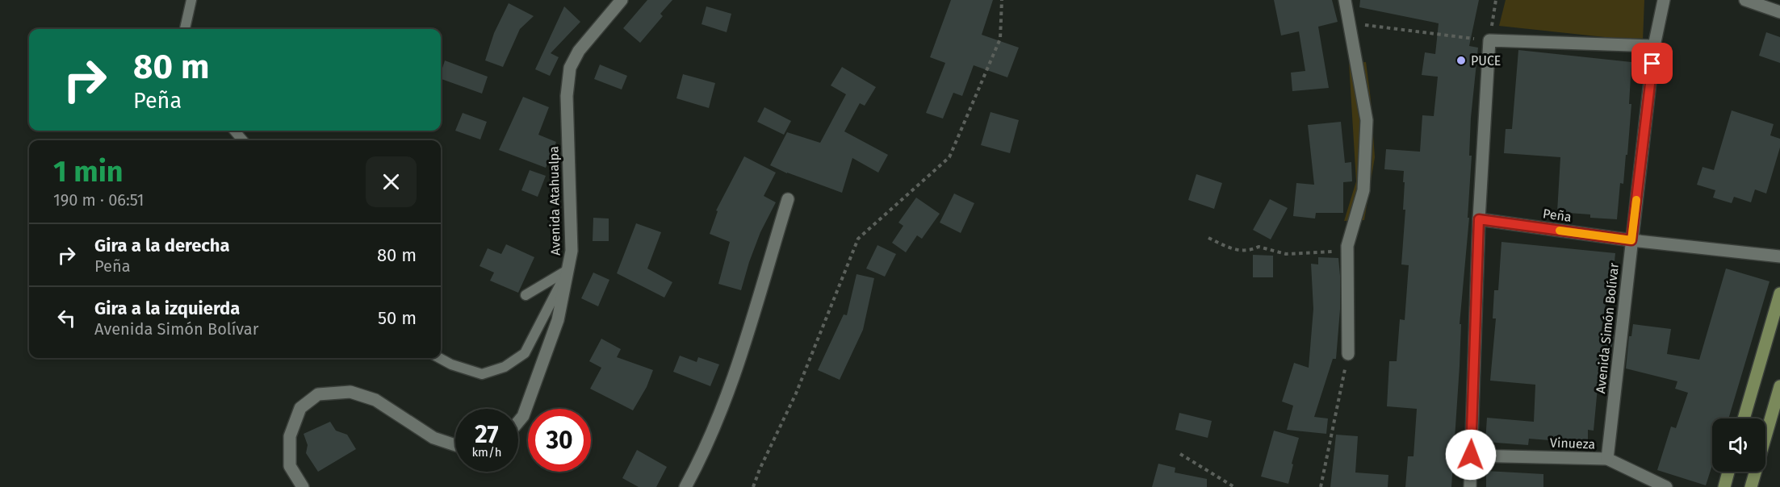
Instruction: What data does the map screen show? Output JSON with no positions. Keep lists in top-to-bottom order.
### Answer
{
  "streets": {
    "street": [
      "Avenida Atahualpa",
      "Peña",
      "Avenida Simón Bolívar",
      "Vinueza"
    ]
  },
  "crossings": [
    ["Peña", "Avenida Simón Bolívar"],
    ["Avenida Simón Bolívar", "Vinueza"]
  ],
  "places": ["PUCE"],
  "page": {
    "turn": ["80 m", "Peña"],
    "heading": ["1 min", "190 m · 06:51"],
    "list": [
      {
        "name": "Gira a la derecha",
        "note": "Peña",
        "value": "80 m"
      },
      {
        "name": "Gira a la izquierda",
        "note": "Avenida Simón Bolívar",
        "value": "50 m"
      }
    ],
    "speed": "27 km/h",
    "limit": "30"
  }
}
